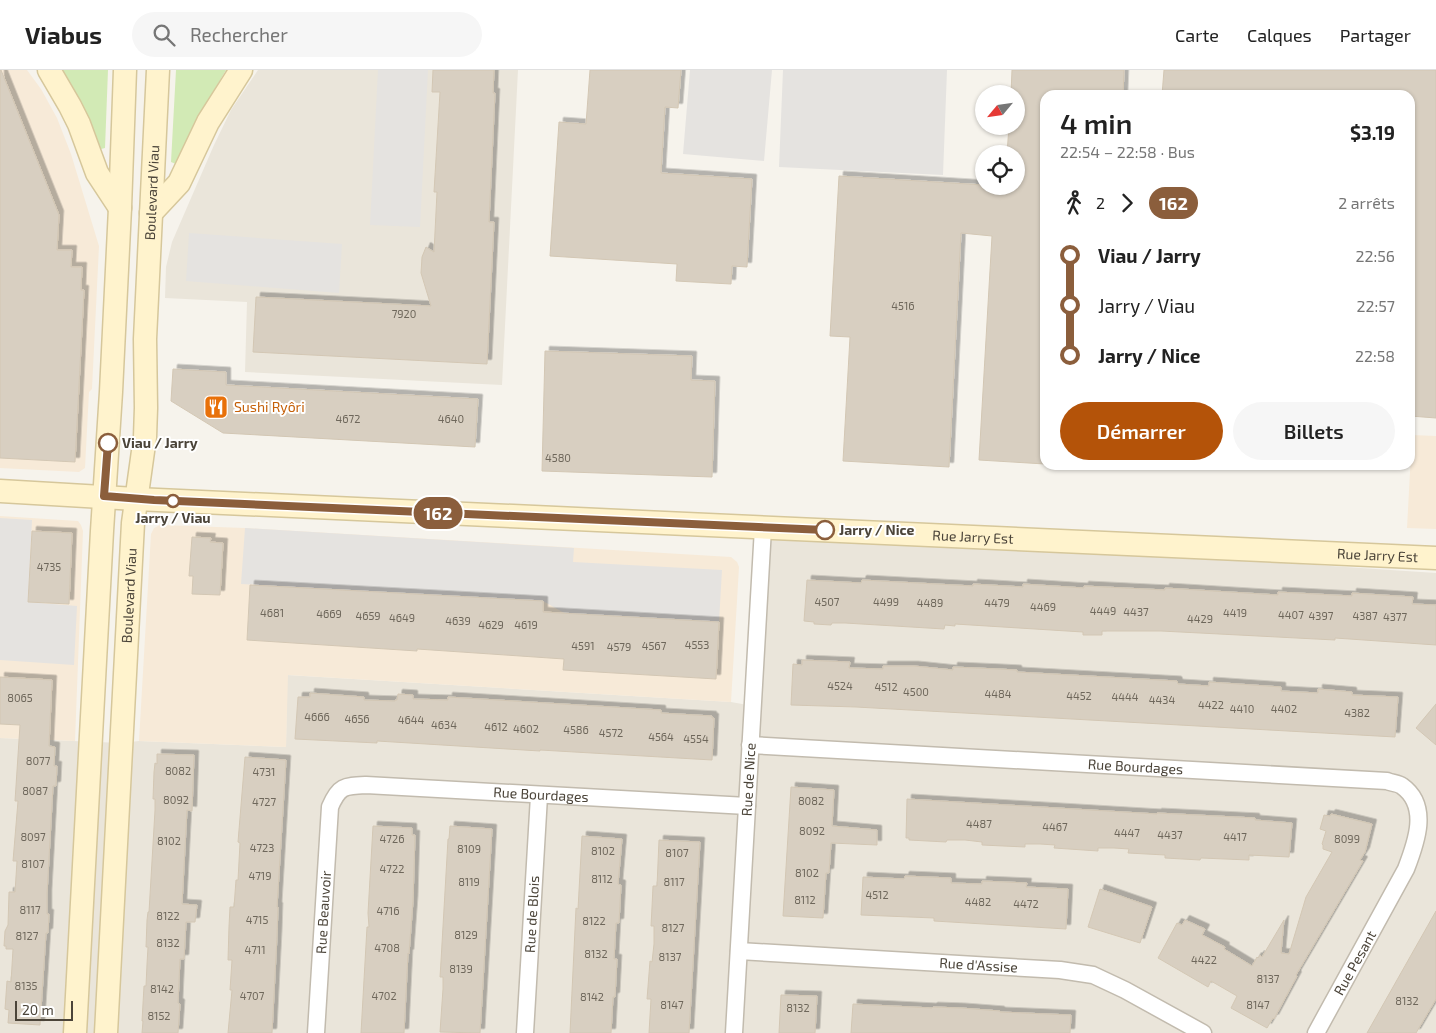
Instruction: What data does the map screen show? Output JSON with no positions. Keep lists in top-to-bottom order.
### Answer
{
  "streets": {
    "main road": ["Boulevard Viau", "Rue Jarry Est"],
    "street": [
      "Rue Bourdages",
      "Rue de Nice",
      "Rue Beauvoir",
      "Rue de Blois",
      "Rue Pesant",
      "Rue d'Assise"
    ]
  },
  "crossings": [
    ["Boulevard Viau", "Rue Jarry Est"],
    ["Rue Jarry Est", "Rue de Nice"],
    ["Rue Bourdages", "Rue de Nice"],
    ["Rue Bourdages", "Rue Beauvoir"],
    ["Rue Bourdages", "Rue de Blois"],
    ["Rue Bourdages", "Rue Pesant"],
    ["Rue de Nice", "Rue d'Assise"]
  ],
  "places": {
    "restaurant": ["Sushi Ryôri"],
    "other": ["Viau / Jarry", "Jarry / Viau", "Jarry / Nice"]
  },
  "lines": ["bus line 162"],
  "house_numbers": [
    "4516",
    "7920",
    "4672",
    "4640",
    "4580",
    "4735",
    "4507",
    "4499",
    "4489",
    "4479",
    "4469",
    "4449",
    "4437",
    "4681",
    "4419",
    "4669",
    "4407",
    "4659",
    "4397",
    "4387",
    "4377",
    "4649",
    "4429",
    "4639",
    "4629",
    "4619",
    "4553",
    "4591",
    "4567",
    "4579",
    "4524",
    "4512",
    "4500",
    "4484",
    "4452",
    "4444",
    "8065",
    "4434",
    "4422",
    "4410",
    "4402",
    "4382",
    "4666",
    "4656",
    "4644",
    "4634",
    "4612",
    "4602",
    "4586",
    "4572",
    "4564",
    "4554",
    "8077",
    "8082",
    "4731",
    "8087",
    "8092",
    "8082",
    "4727",
    "4487",
    "4467",
    "8092",
    "4447",
    "4437",
    "8097",
    "4417",
    "4726",
    "8099",
    "8102",
    "4723",
    "8109",
    "8102",
    "8107",
    "8107",
    "4722",
    "8102",
    "4719",
    "8112",
    "8119",
    "8117",
    "4512",
    "8112",
    "4482",
    "4472",
    "8117",
    "4716",
    "8122",
    "4715",
    "8122",
    "8127",
    "8129",
    "8127",
    "8132",
    "4708",
    "4711",
    "8132",
    "8137",
    "4422",
    "8139",
    "8137",
    "8135",
    "8142",
    "4707",
    "4702",
    "8142",
    "8132",
    "8147",
    "8147",
    "8132",
    "8152"
  ],
  "scale_bar": "20 m",
  "north": "bottom left",
  "page": {
    "header": "Viabus",
    "search": "Rechercher",
    "nav": ["Carte", "Calques", "Partager"],
    "on_map": "162",
    "heading": ["4 min", "22:54 – 22:58 · Bus", "$3.19"],
    "legs": ["2", "162", "2 arrêts"],
    "list": [
      {
        "name": "Viau / Jarry",
        "value": "22:56"
      },
      {
        "name": "Jarry / Viau",
        "value": "22:57"
      },
      {
        "name": "Jarry / Nice",
        "value": "22:58"
      }
    ],
    "buttons": ["Démarrer", "Billets"],
    "scale": "20 m"
  }
}
